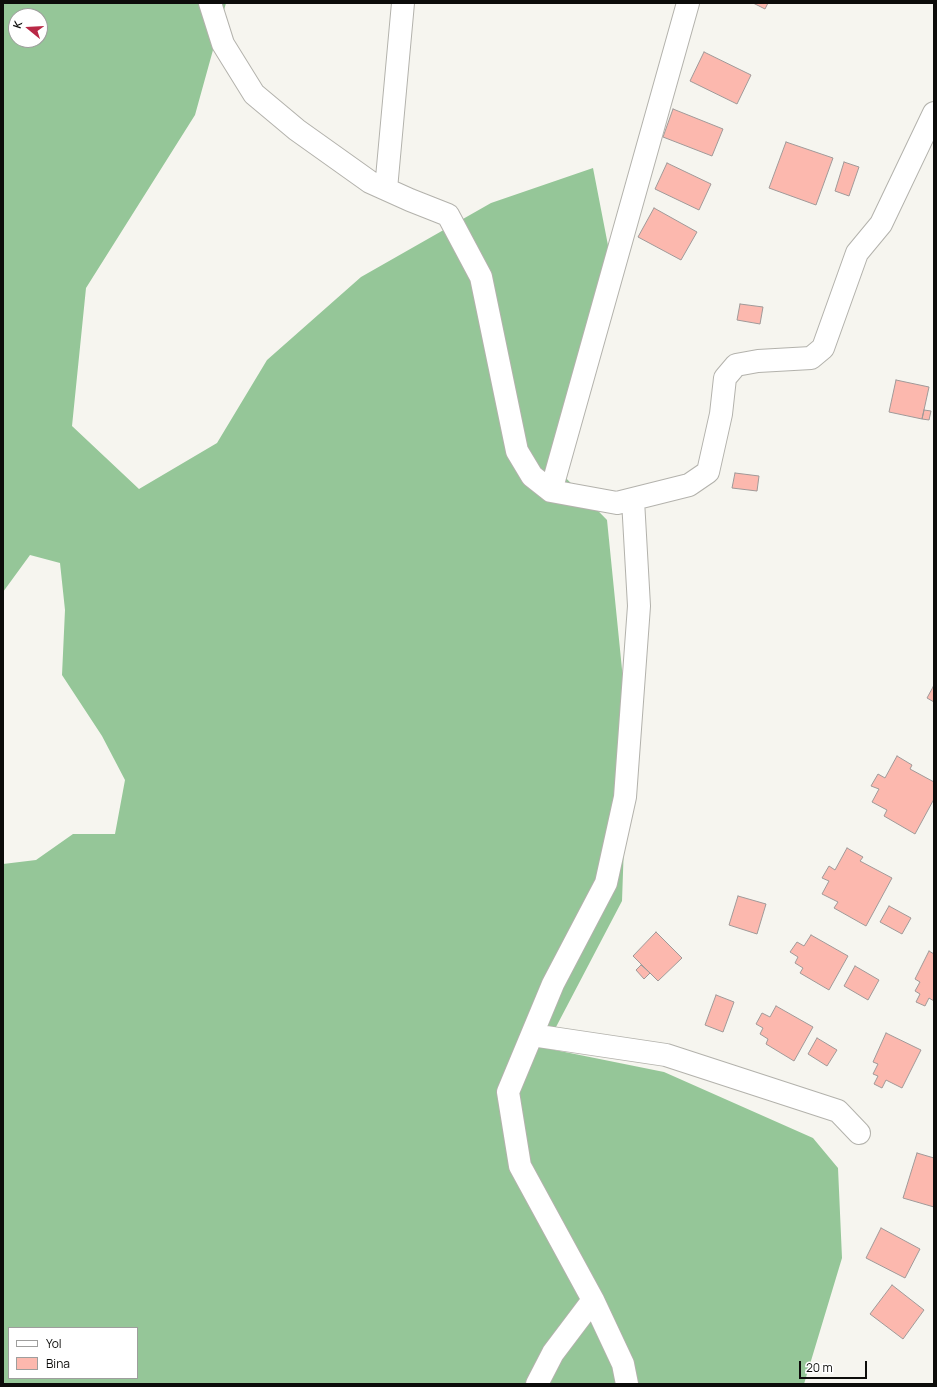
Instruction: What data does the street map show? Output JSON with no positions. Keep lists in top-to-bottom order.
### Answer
{
  "legend": ["Yol", "Bina"],
  "scale_bar": "20 m",
  "north": "left"
}
